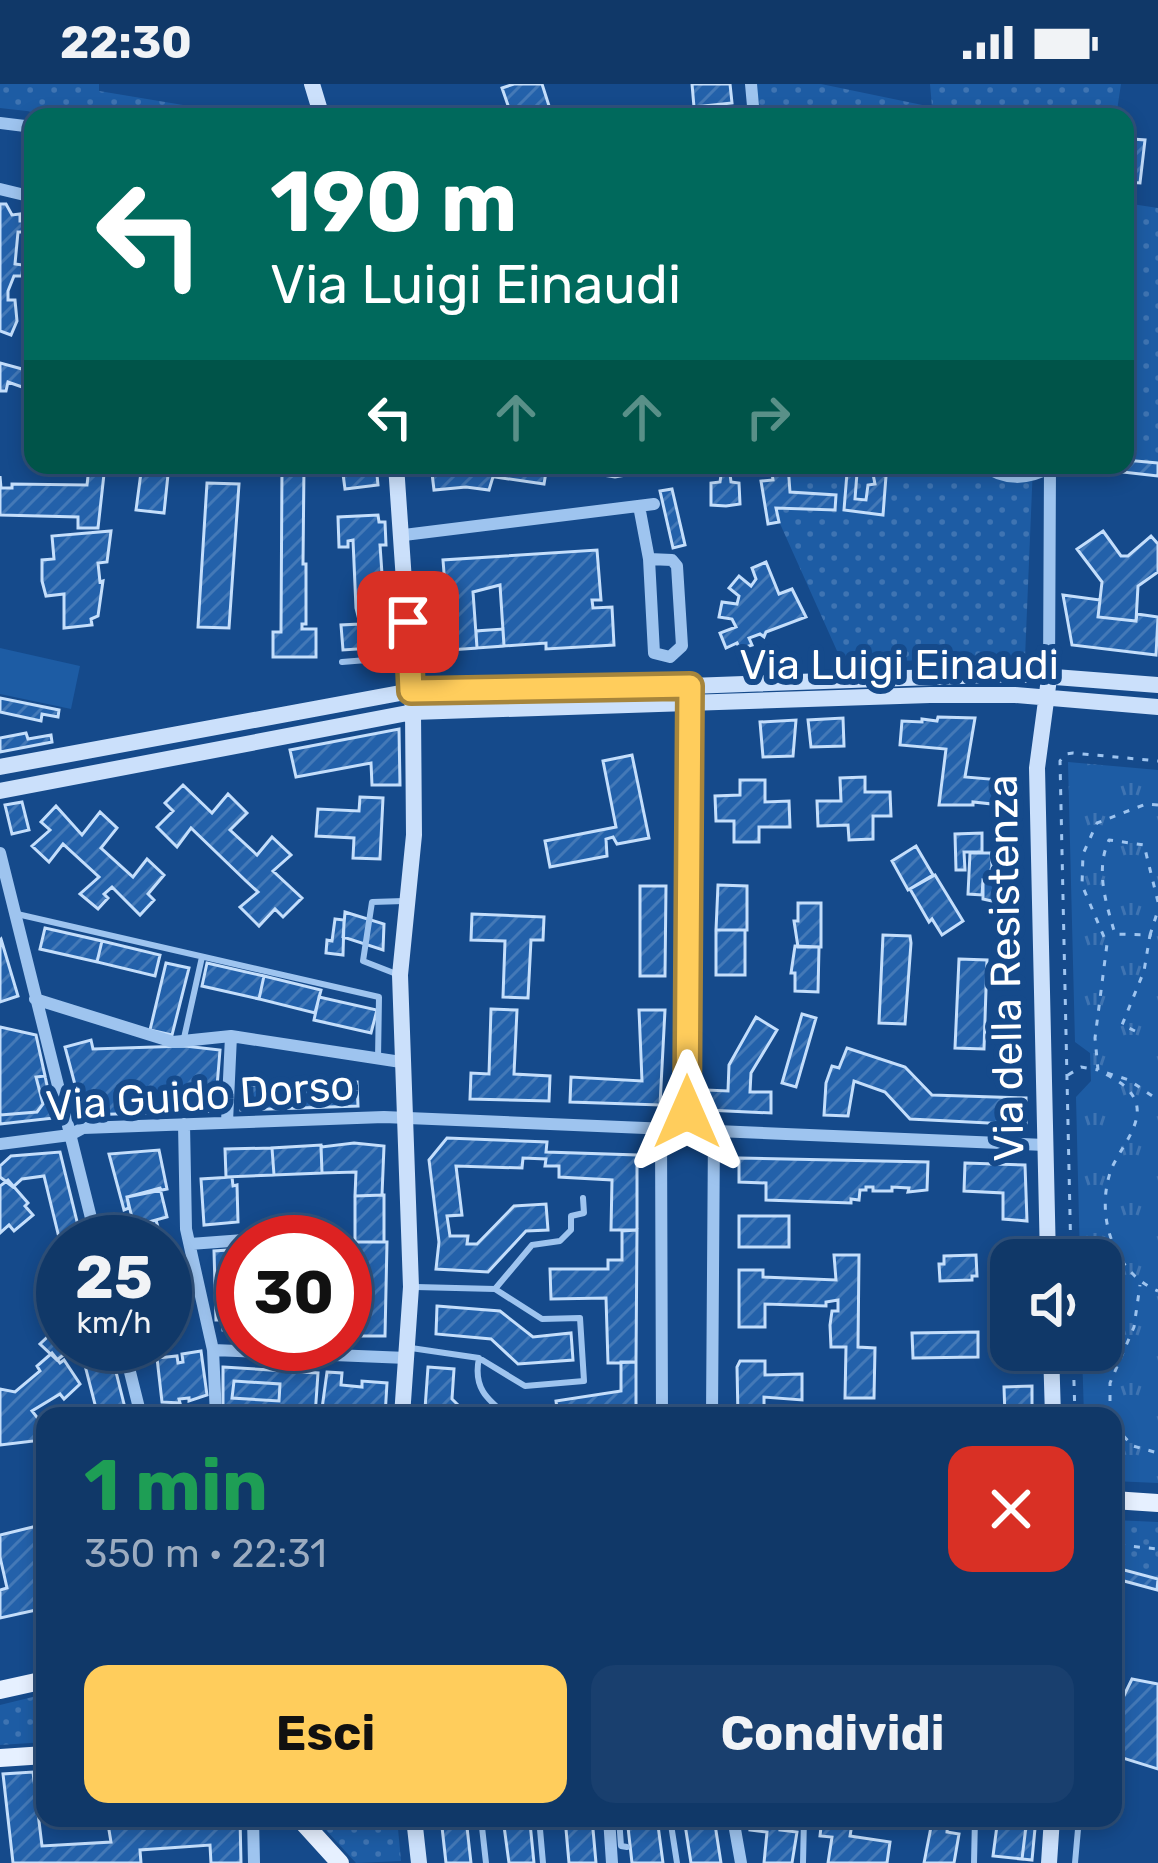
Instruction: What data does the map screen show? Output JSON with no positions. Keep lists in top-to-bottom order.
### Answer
{
  "streets": {
    "main road": ["Via Luigi Einaudi", "Via della Resistenza"],
    "street": ["Via Guido Dorso"]
  },
  "crossings": [
    ["Via Luigi Einaudi", "Via della Resistenza"],
    ["Via della Resistenza", "Via Guido Dorso"]
  ],
  "page": {
    "status": "22:30",
    "turn": ["190 m", "Via Luigi Einaudi"],
    "speed": "25 km/h",
    "limit": "30",
    "heading": ["1 min", "350 m · 22:31"],
    "buttons": ["Esci", "Condividi"]
  }
}
